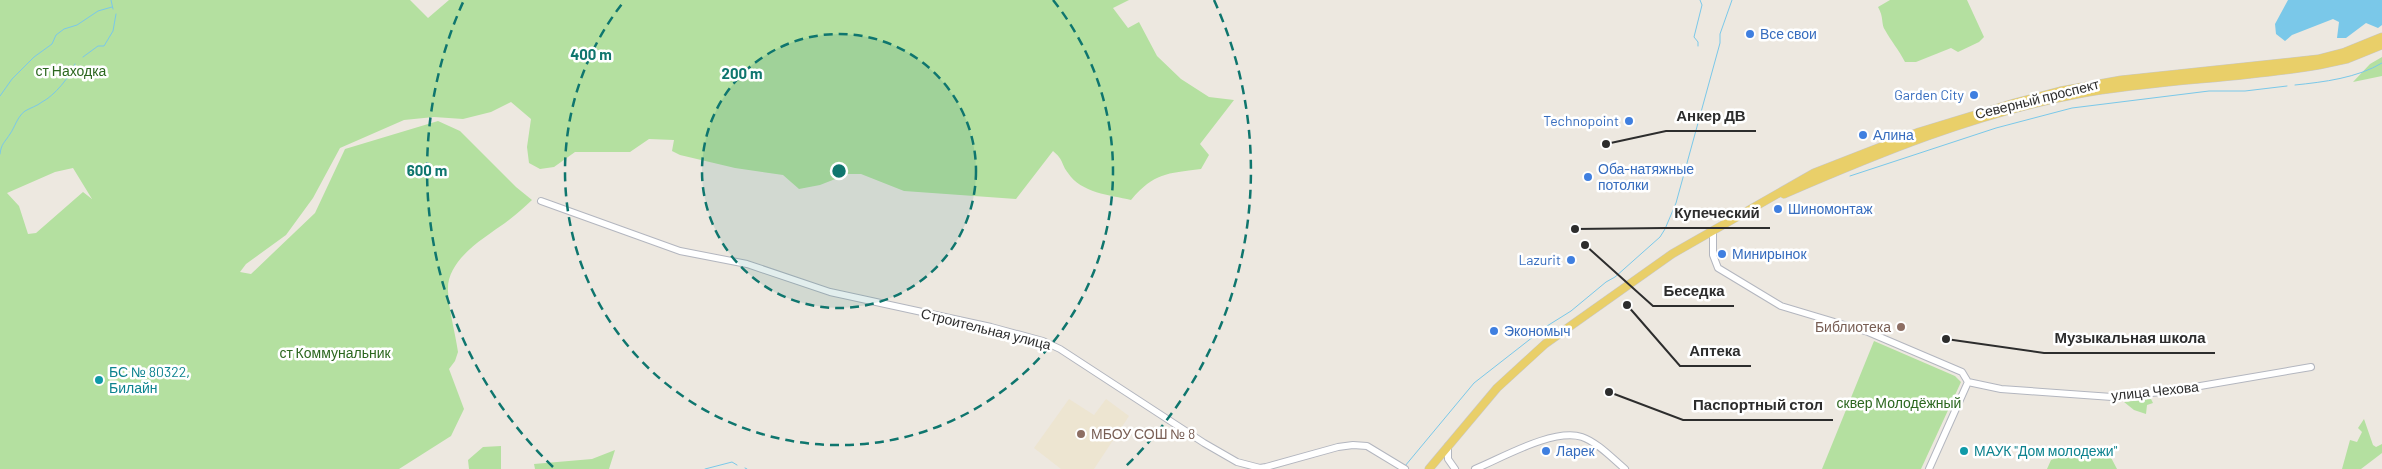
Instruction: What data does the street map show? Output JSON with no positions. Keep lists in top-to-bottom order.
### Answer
{
  "streets": {
    "main road": ["Северный проспект"],
    "street": ["Строительная улица", "улица Чехова"]
  },
  "parks": ["ст Находка", "ст Коммунальник", "сквер Молодёжный"],
  "places": [
    "Все свои",
    "Garden City",
    "Technopoint",
    "Алина",
    "Анкер ДВ",
    "Оба-натяжные потолки",
    "Шиномонтаж",
    "Купеческий",
    "Беседка",
    "Минирынок",
    "Lazurit",
    "Аптека",
    "Библиотека",
    "Экономыч",
    "Музыкальная школа",
    "БС № 80322, Билайн",
    "Паспортный стол",
    "МБОУ СОШ № 8",
    "Ларек",
    "МАУК \"Дом молодежи\""
  ],
  "rings": ["400 m", "200 m", "600 m"]
}
